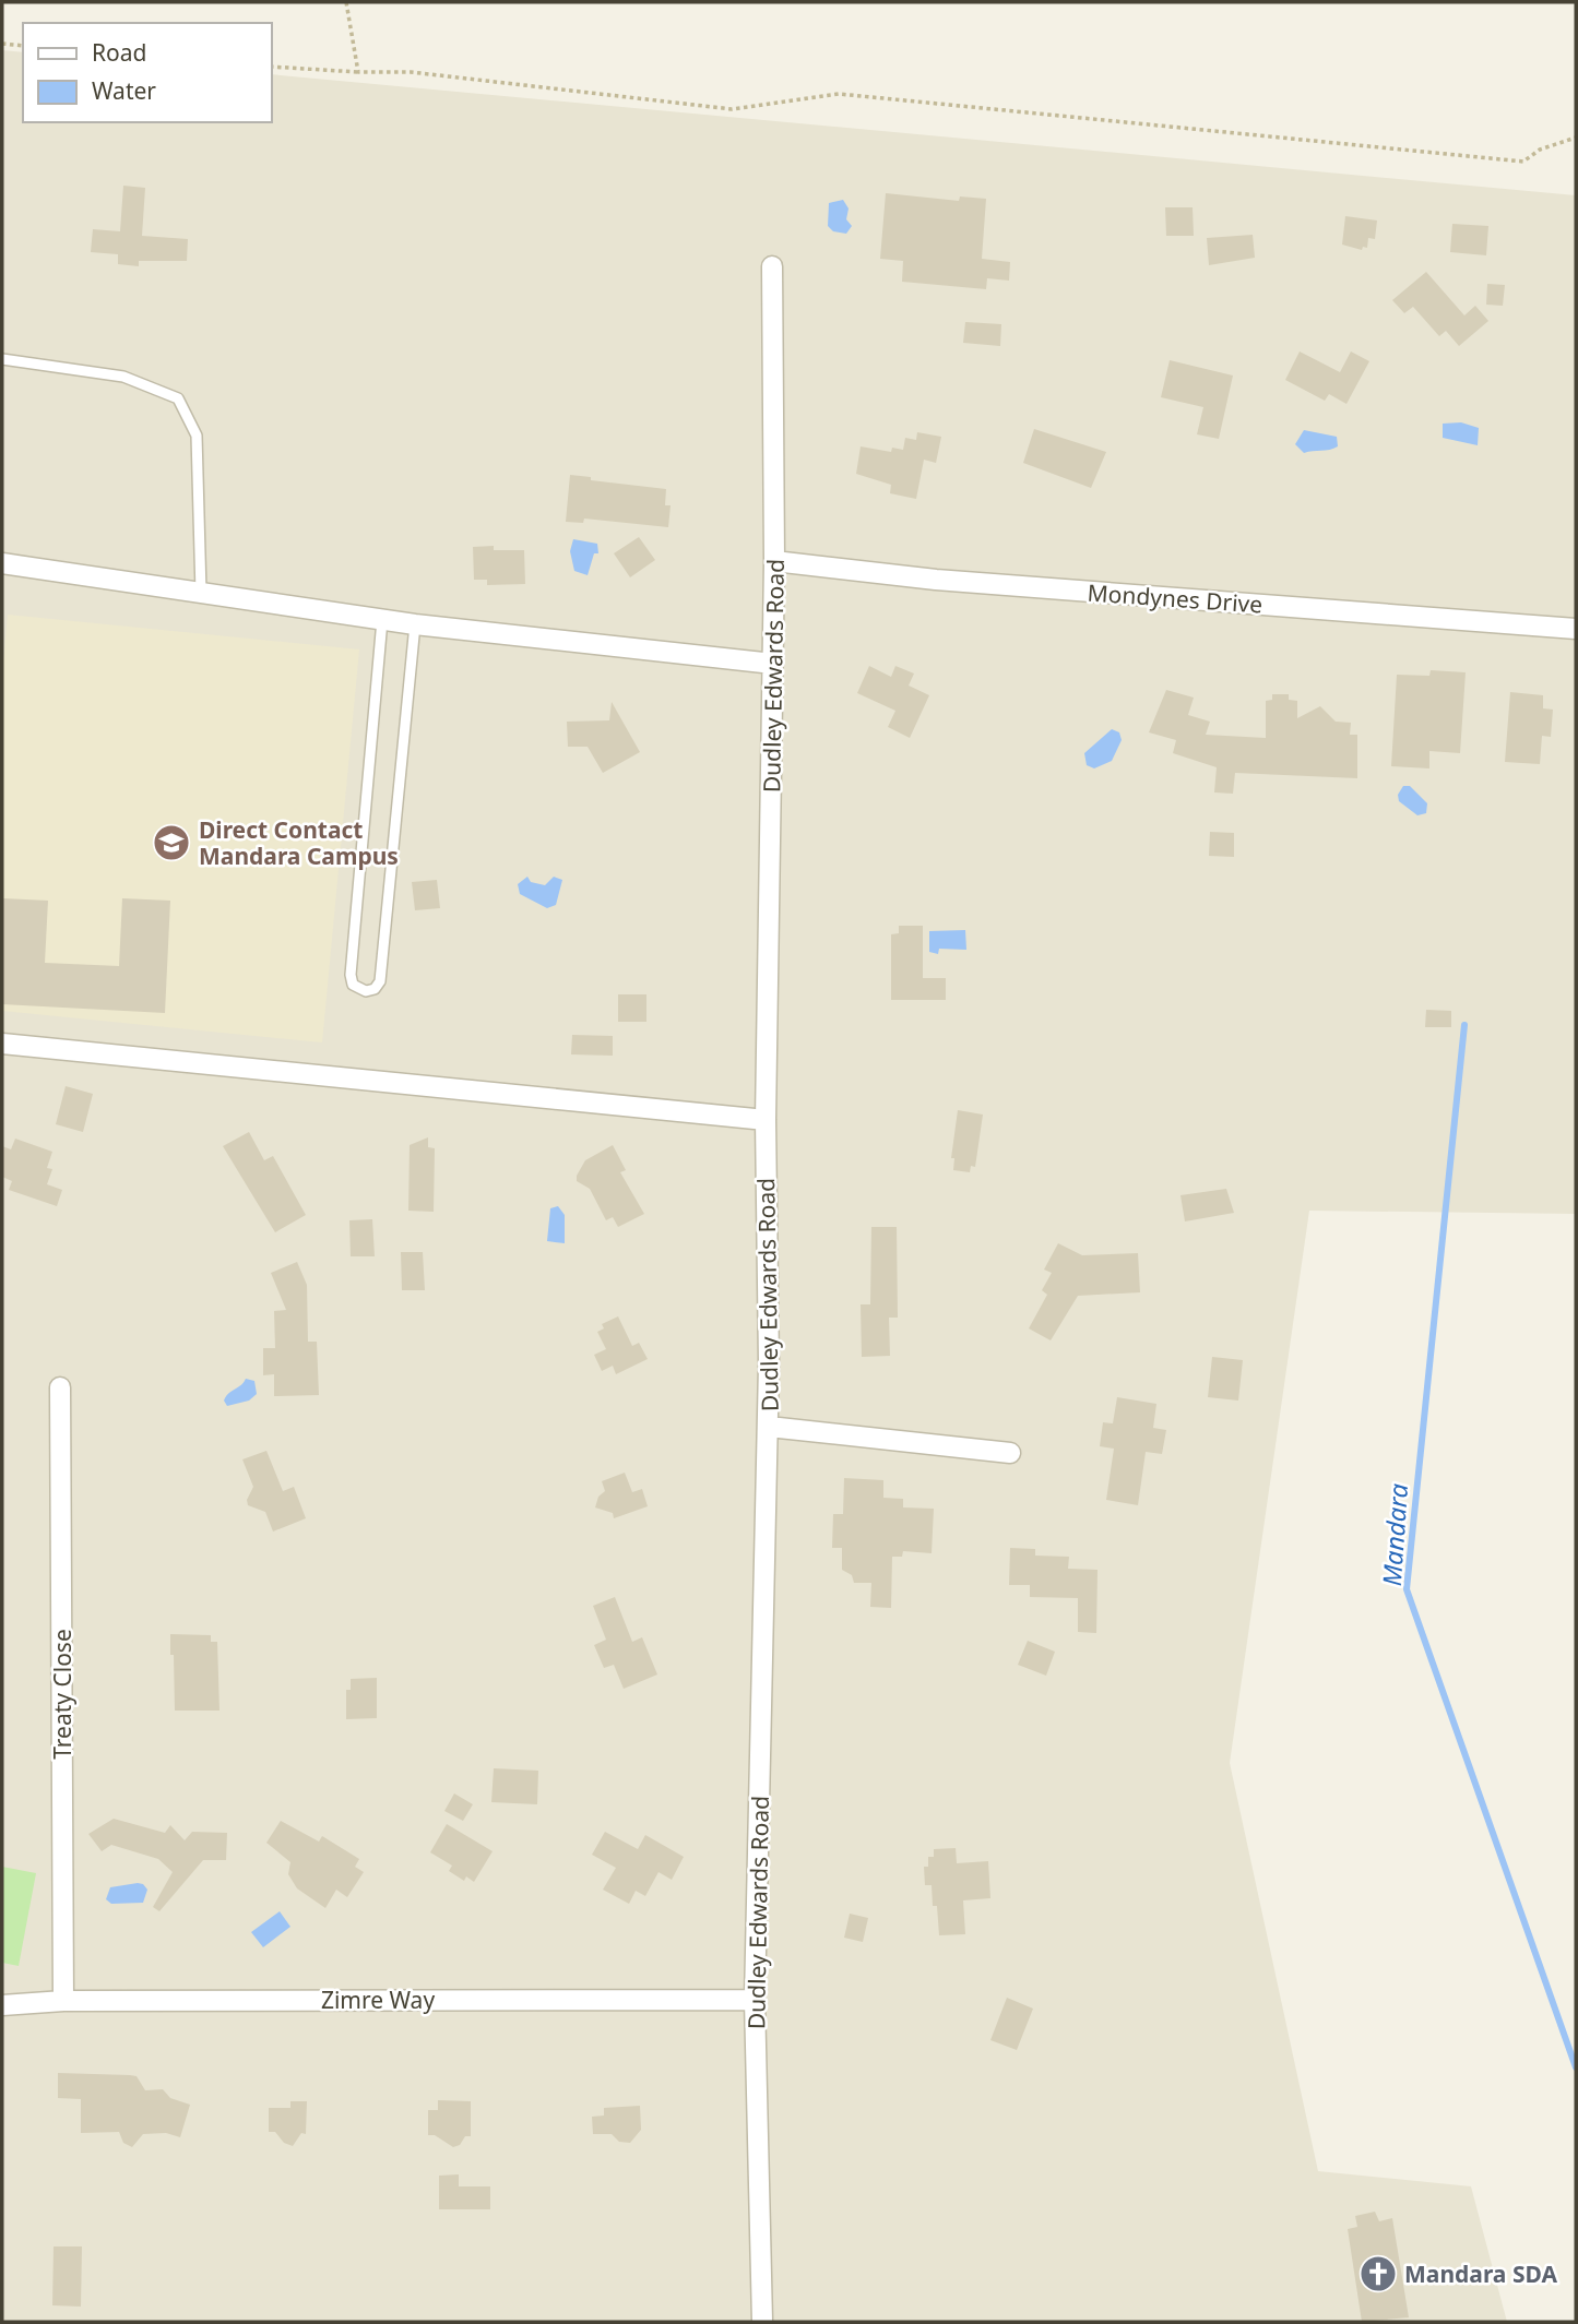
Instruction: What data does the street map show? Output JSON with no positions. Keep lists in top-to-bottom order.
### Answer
{
  "streets": {
    "street": [
      "Mondynes Drive",
      "Dudley Edwards Road",
      "Treaty Close",
      "Zimre Way"
    ]
  },
  "crossings": [
    ["Mondynes Drive", "Dudley Edwards Road"],
    ["Dudley Edwards Road", "Zimre Way"],
    ["Treaty Close", "Zimre Way"]
  ],
  "water": ["Mandara"],
  "places": {
    "school or university": ["Direct Contact Mandara Campus"],
    "church": ["Mandara SDA"]
  },
  "legend": ["Road", "Water"]
}
